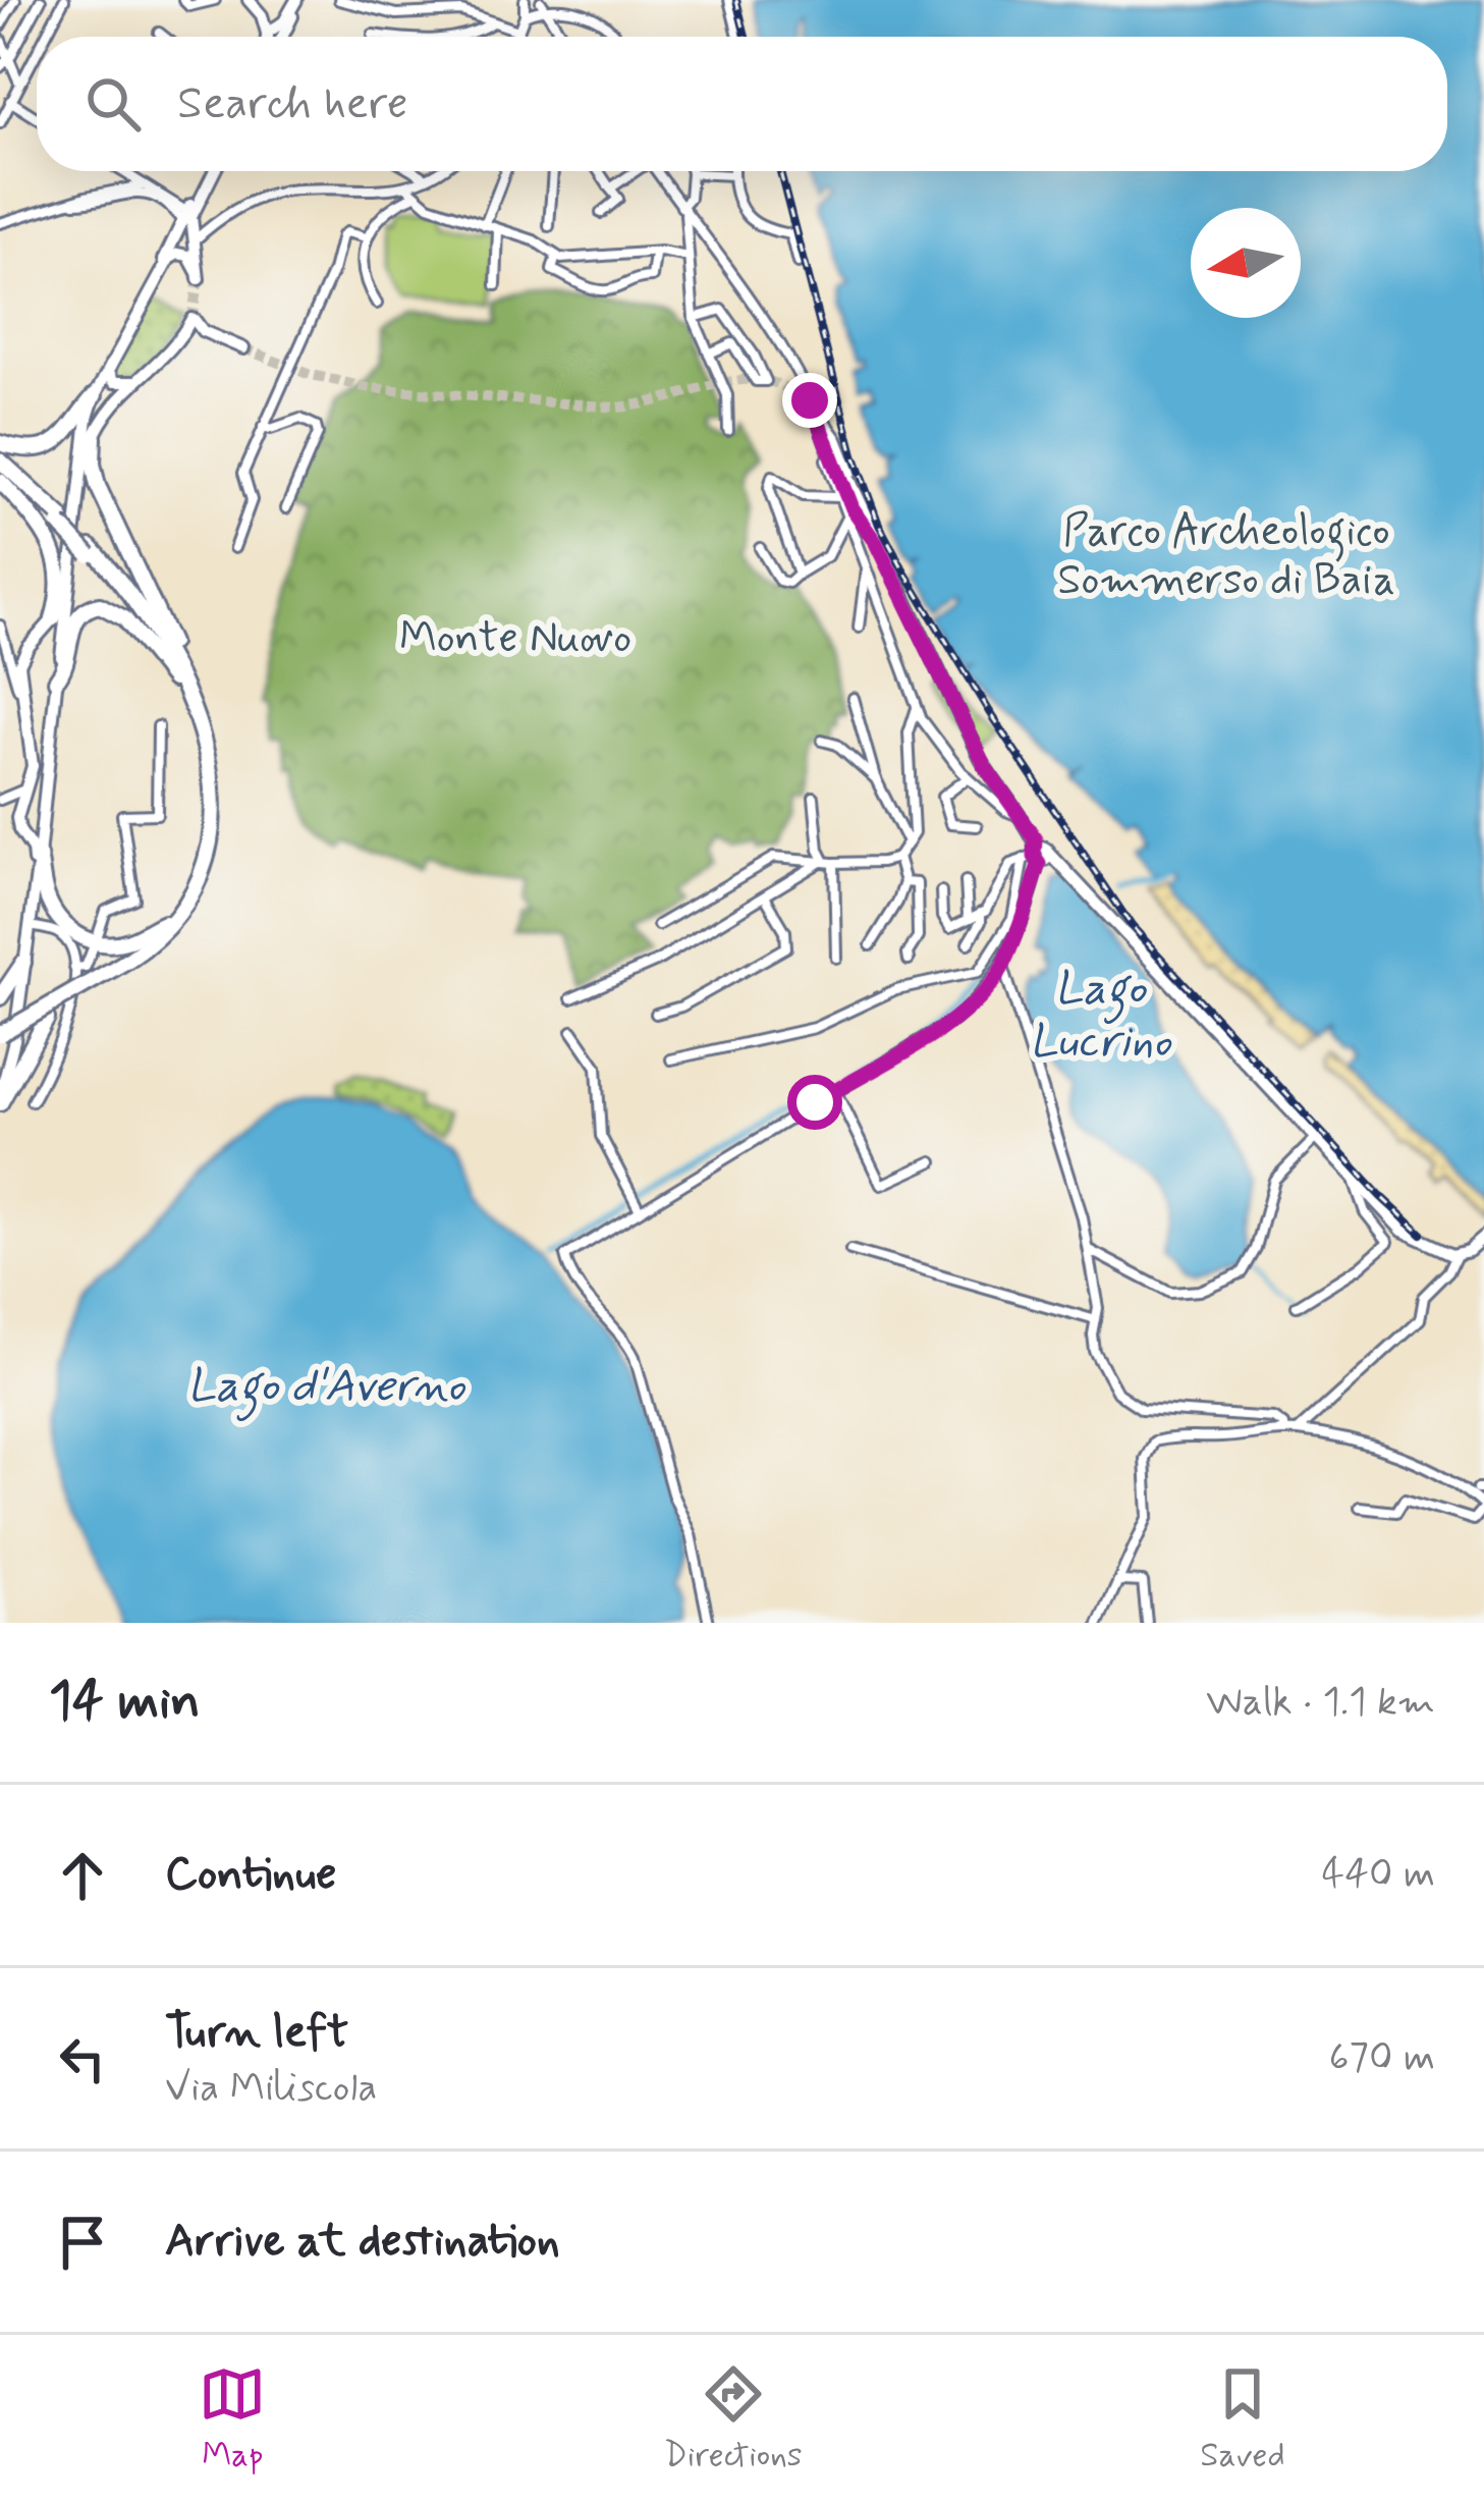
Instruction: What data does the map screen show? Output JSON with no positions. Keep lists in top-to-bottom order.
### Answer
{
  "water": ["Lago Lucrino", "Lago d'Averno"],
  "parks": ["Parco Archeologico Sommerso di Baia", "Monte Nuovo"],
  "north": "left",
  "page": {
    "search": "Search here",
    "heading": ["14 min", "Walk · 1.1 km"],
    "list": [
      ["Continue", "440 m"],
      ["Turn left", "Via Miliscola", "670 m"],
      "Arrive at destination"
    ],
    "nav": ["Map", "Directions", "Saved"]
  }
}
